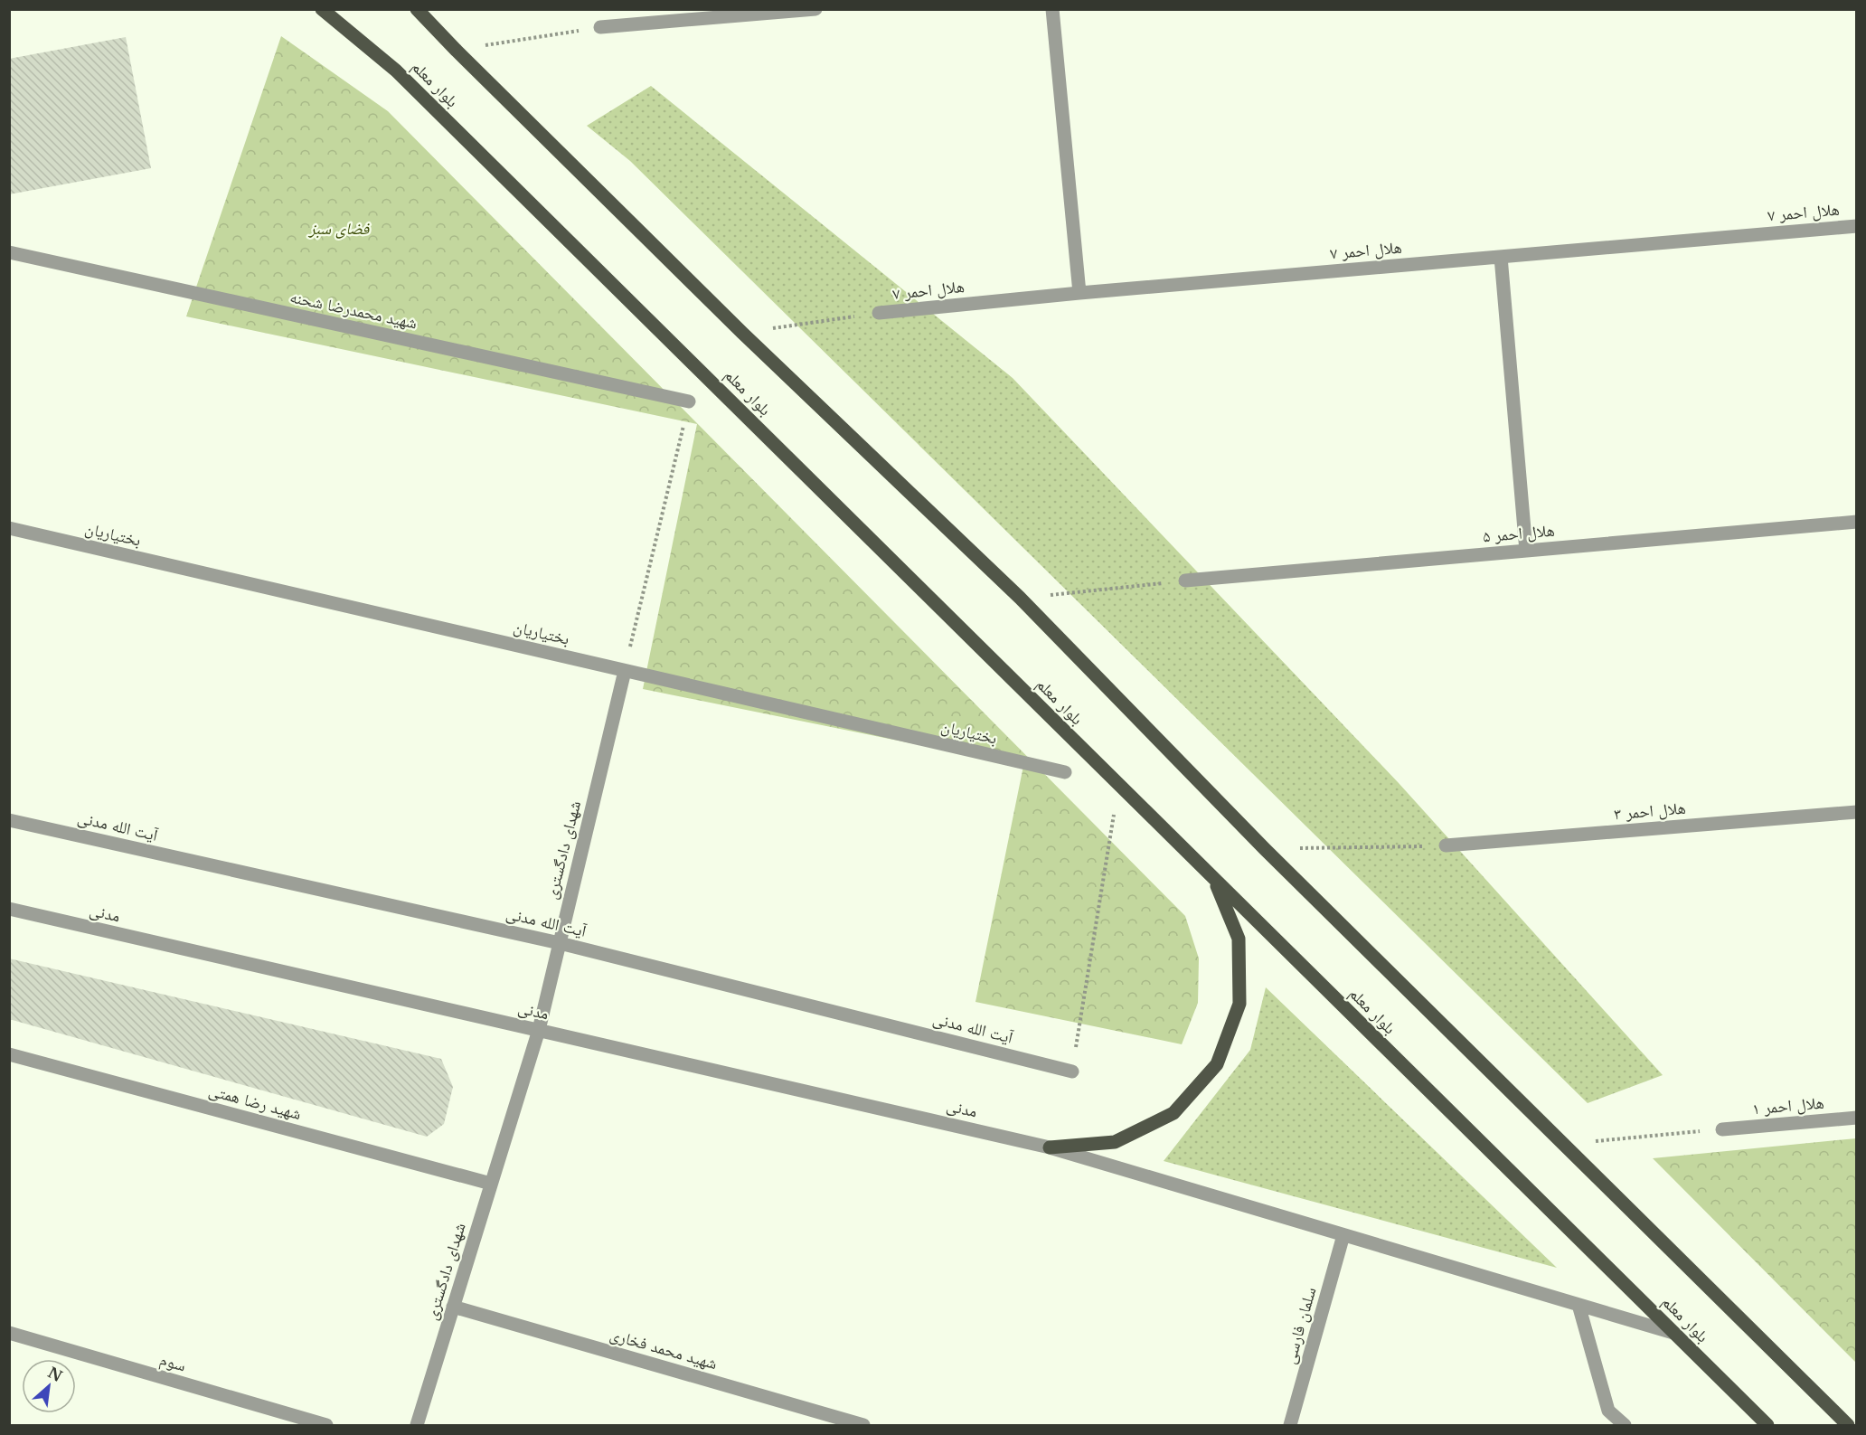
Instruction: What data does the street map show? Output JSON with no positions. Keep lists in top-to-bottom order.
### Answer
{
  "streets": {
    "main road": ["بلوار معلم"],
    "street": [
      "هلال احمر ۷",
      "شهید محمدرضا شحنه",
      "هلال احمر ۵",
      "بختیاریان",
      "هلال احمر ۳",
      "آیت الله مدنی",
      "شهدای دادگستری",
      "مدنی",
      "شهید رضا همتی",
      "هلال احمر ۱",
      "سلمان فارسی",
      "شهید محمد فخاری",
      "سوم"
    ]
  },
  "crossings": [
    ["بلوار معلم", "مدنی"],
    ["بختیاریان", "شهدای دادگستری"],
    ["آیت الله مدنی", "شهدای دادگستری"],
    ["شهدای دادگستری", "مدنی"],
    ["شهدای دادگستری", "شهید رضا همتی"],
    ["شهدای دادگستری", "شهید محمد فخاری"],
    ["مدنی", "سلمان فارسی"]
  ],
  "parks": ["فضای سبز"],
  "north": "top right"
}
